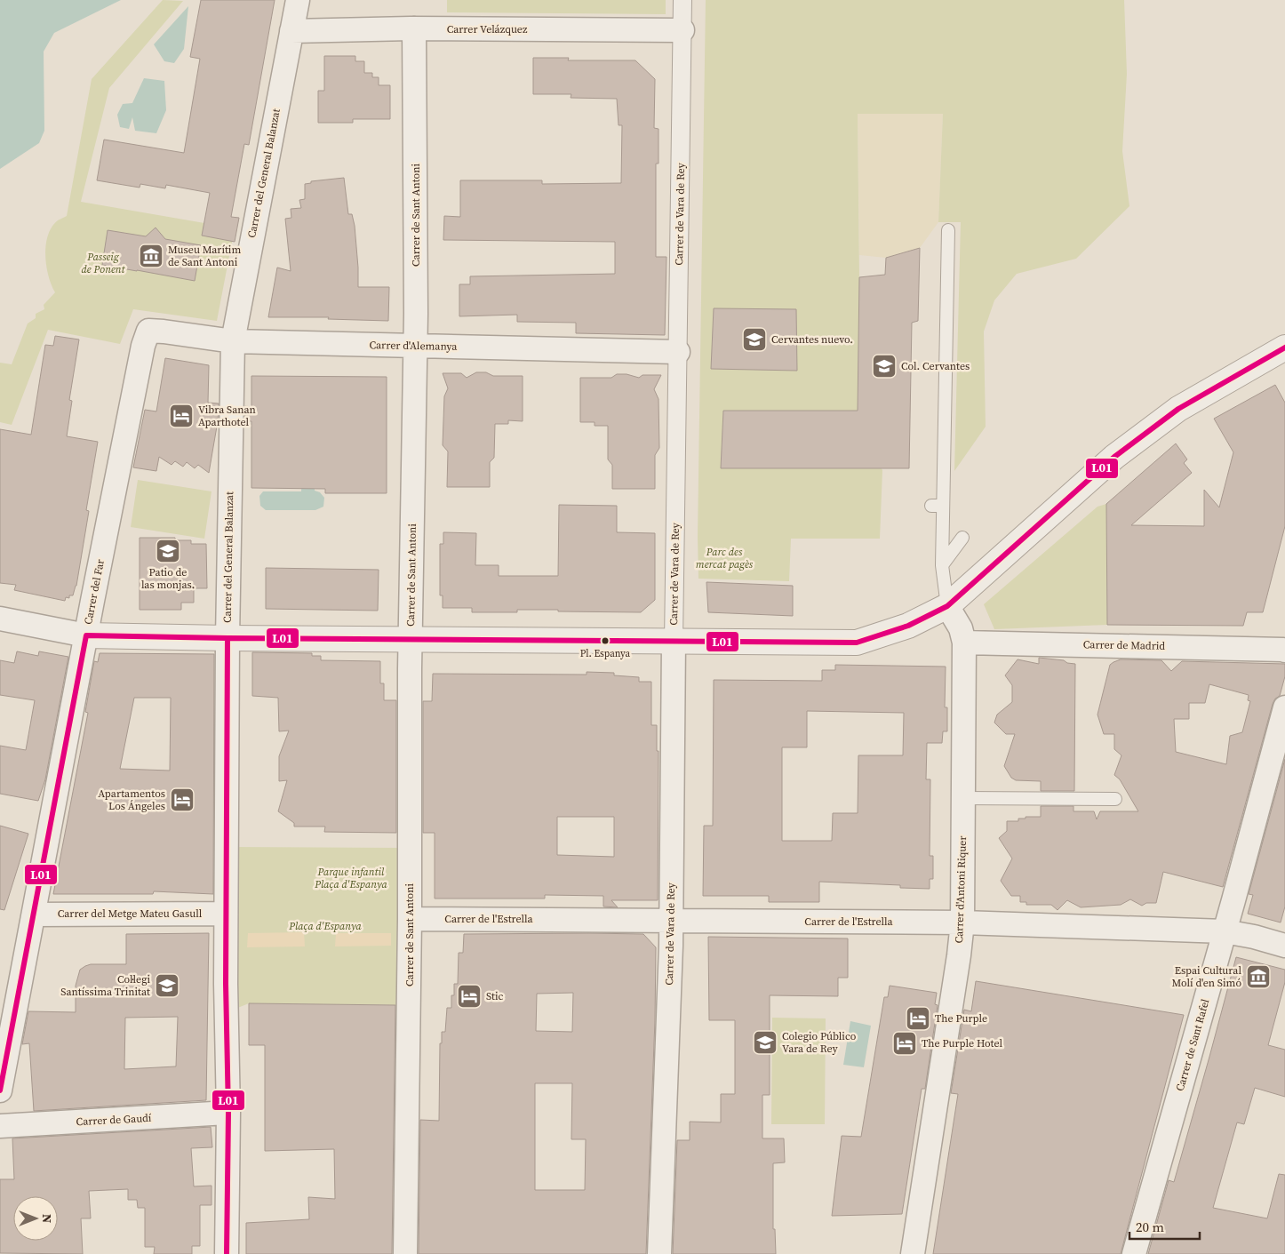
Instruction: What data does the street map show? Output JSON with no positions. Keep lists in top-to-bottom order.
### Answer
{
  "streets": {
    "street": [
      "Carrer Velázquez",
      "Carrer del General Balanzat",
      "Carrer de Vara de Rey",
      "Carrer de Sant Antoni",
      "Carrer d'Alemanya",
      "Carrer del Far",
      "Carrer de Madrid",
      "Carrer d'Antoni Riquer",
      "Carrer del Metge Mateu Gasull",
      "Carrer de l'Estrella",
      "Carrer de Sant Rafel",
      "Carrer de Gaudí"
    ]
  },
  "crossings": [
    ["Carrer Velázquez", "Carrer del General Balanzat"],
    ["Carrer Velázquez", "Carrer de Vara de Rey"],
    ["Carrer Velázquez", "Carrer de Sant Antoni"],
    ["Carrer del General Balanzat", "Carrer d'Alemanya"],
    ["Carrer del General Balanzat", "Carrer del Metge Mateu Gasull"],
    ["Carrer del General Balanzat", "Carrer de Gaudí"],
    ["Carrer de Vara de Rey", "Carrer d'Alemanya"],
    ["Carrer de Vara de Rey", "Carrer de l'Estrella"],
    ["Carrer de Sant Antoni", "Carrer d'Alemanya"],
    ["Carrer de Sant Antoni", "Carrer de l'Estrella"],
    ["Carrer d'Alemanya", "Carrer del Far"],
    ["Carrer del Far", "Carrer del Metge Mateu Gasull"],
    ["Carrer de Madrid", "Carrer d'Antoni Riquer"],
    ["Carrer d'Antoni Riquer", "Carrer de l'Estrella"],
    ["Carrer de l'Estrella", "Carrer de Sant Rafel"]
  ],
  "parks": [
    "Passeig de Ponent",
    "Parc des mercat pagès",
    "Parque infantil Plaça d'Espanya",
    "Plaça d'Espanya"
  ],
  "places": {
    "museum": ["Museu Marítim de Sant Antoni", "Espai Cultural Molí d'en Simó"],
    "school or university": [
      "Cervantes nuevo.",
      "Col. Cervantes",
      "Patio de las monjas.",
      "Col·legi Santíssima Trinitat",
      "Colegio Público Vara de Rey"
    ],
    "hotel": [
      "Vibra Sanan Aparthotel",
      "Apartamentos Los Ángeles",
      "Stic",
      "The Purple",
      "The Purple Hotel"
    ],
    "other": ["Pl. Espanya"]
  },
  "lines": ["transit line L01"],
  "scale_bar": "20 m",
  "north": "right"
}
